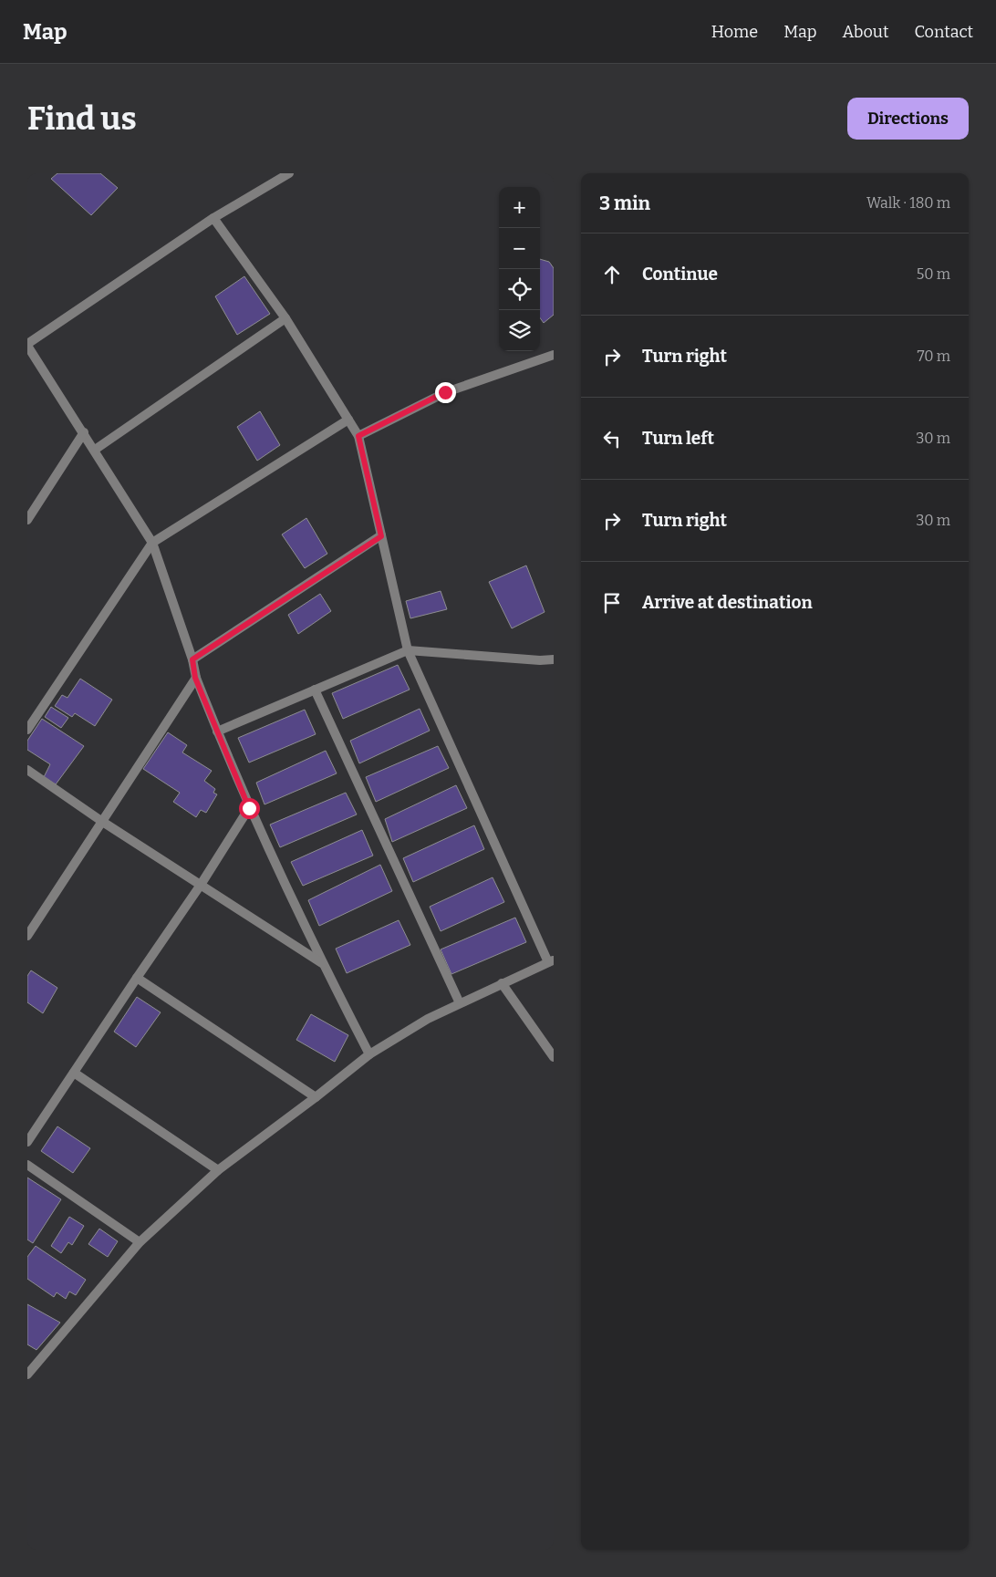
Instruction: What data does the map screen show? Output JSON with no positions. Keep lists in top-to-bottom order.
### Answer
{
  "page": {
    "header": "Map",
    "nav": [
      "Home",
      "Map",
      "About",
      "Contact"
    ],
    "buttons": "Directions",
    "title": "Find us",
    "heading": ["3 min", "Walk · 180 m"],
    "map_buttons": ["+", "−"],
    "list": [
      ["Continue", "50 m"],
      ["Turn right", "70 m"],
      ["Turn left", "30 m"],
      ["Turn right", "30 m"],
      "Arrive at destination"
    ]
  }
}
